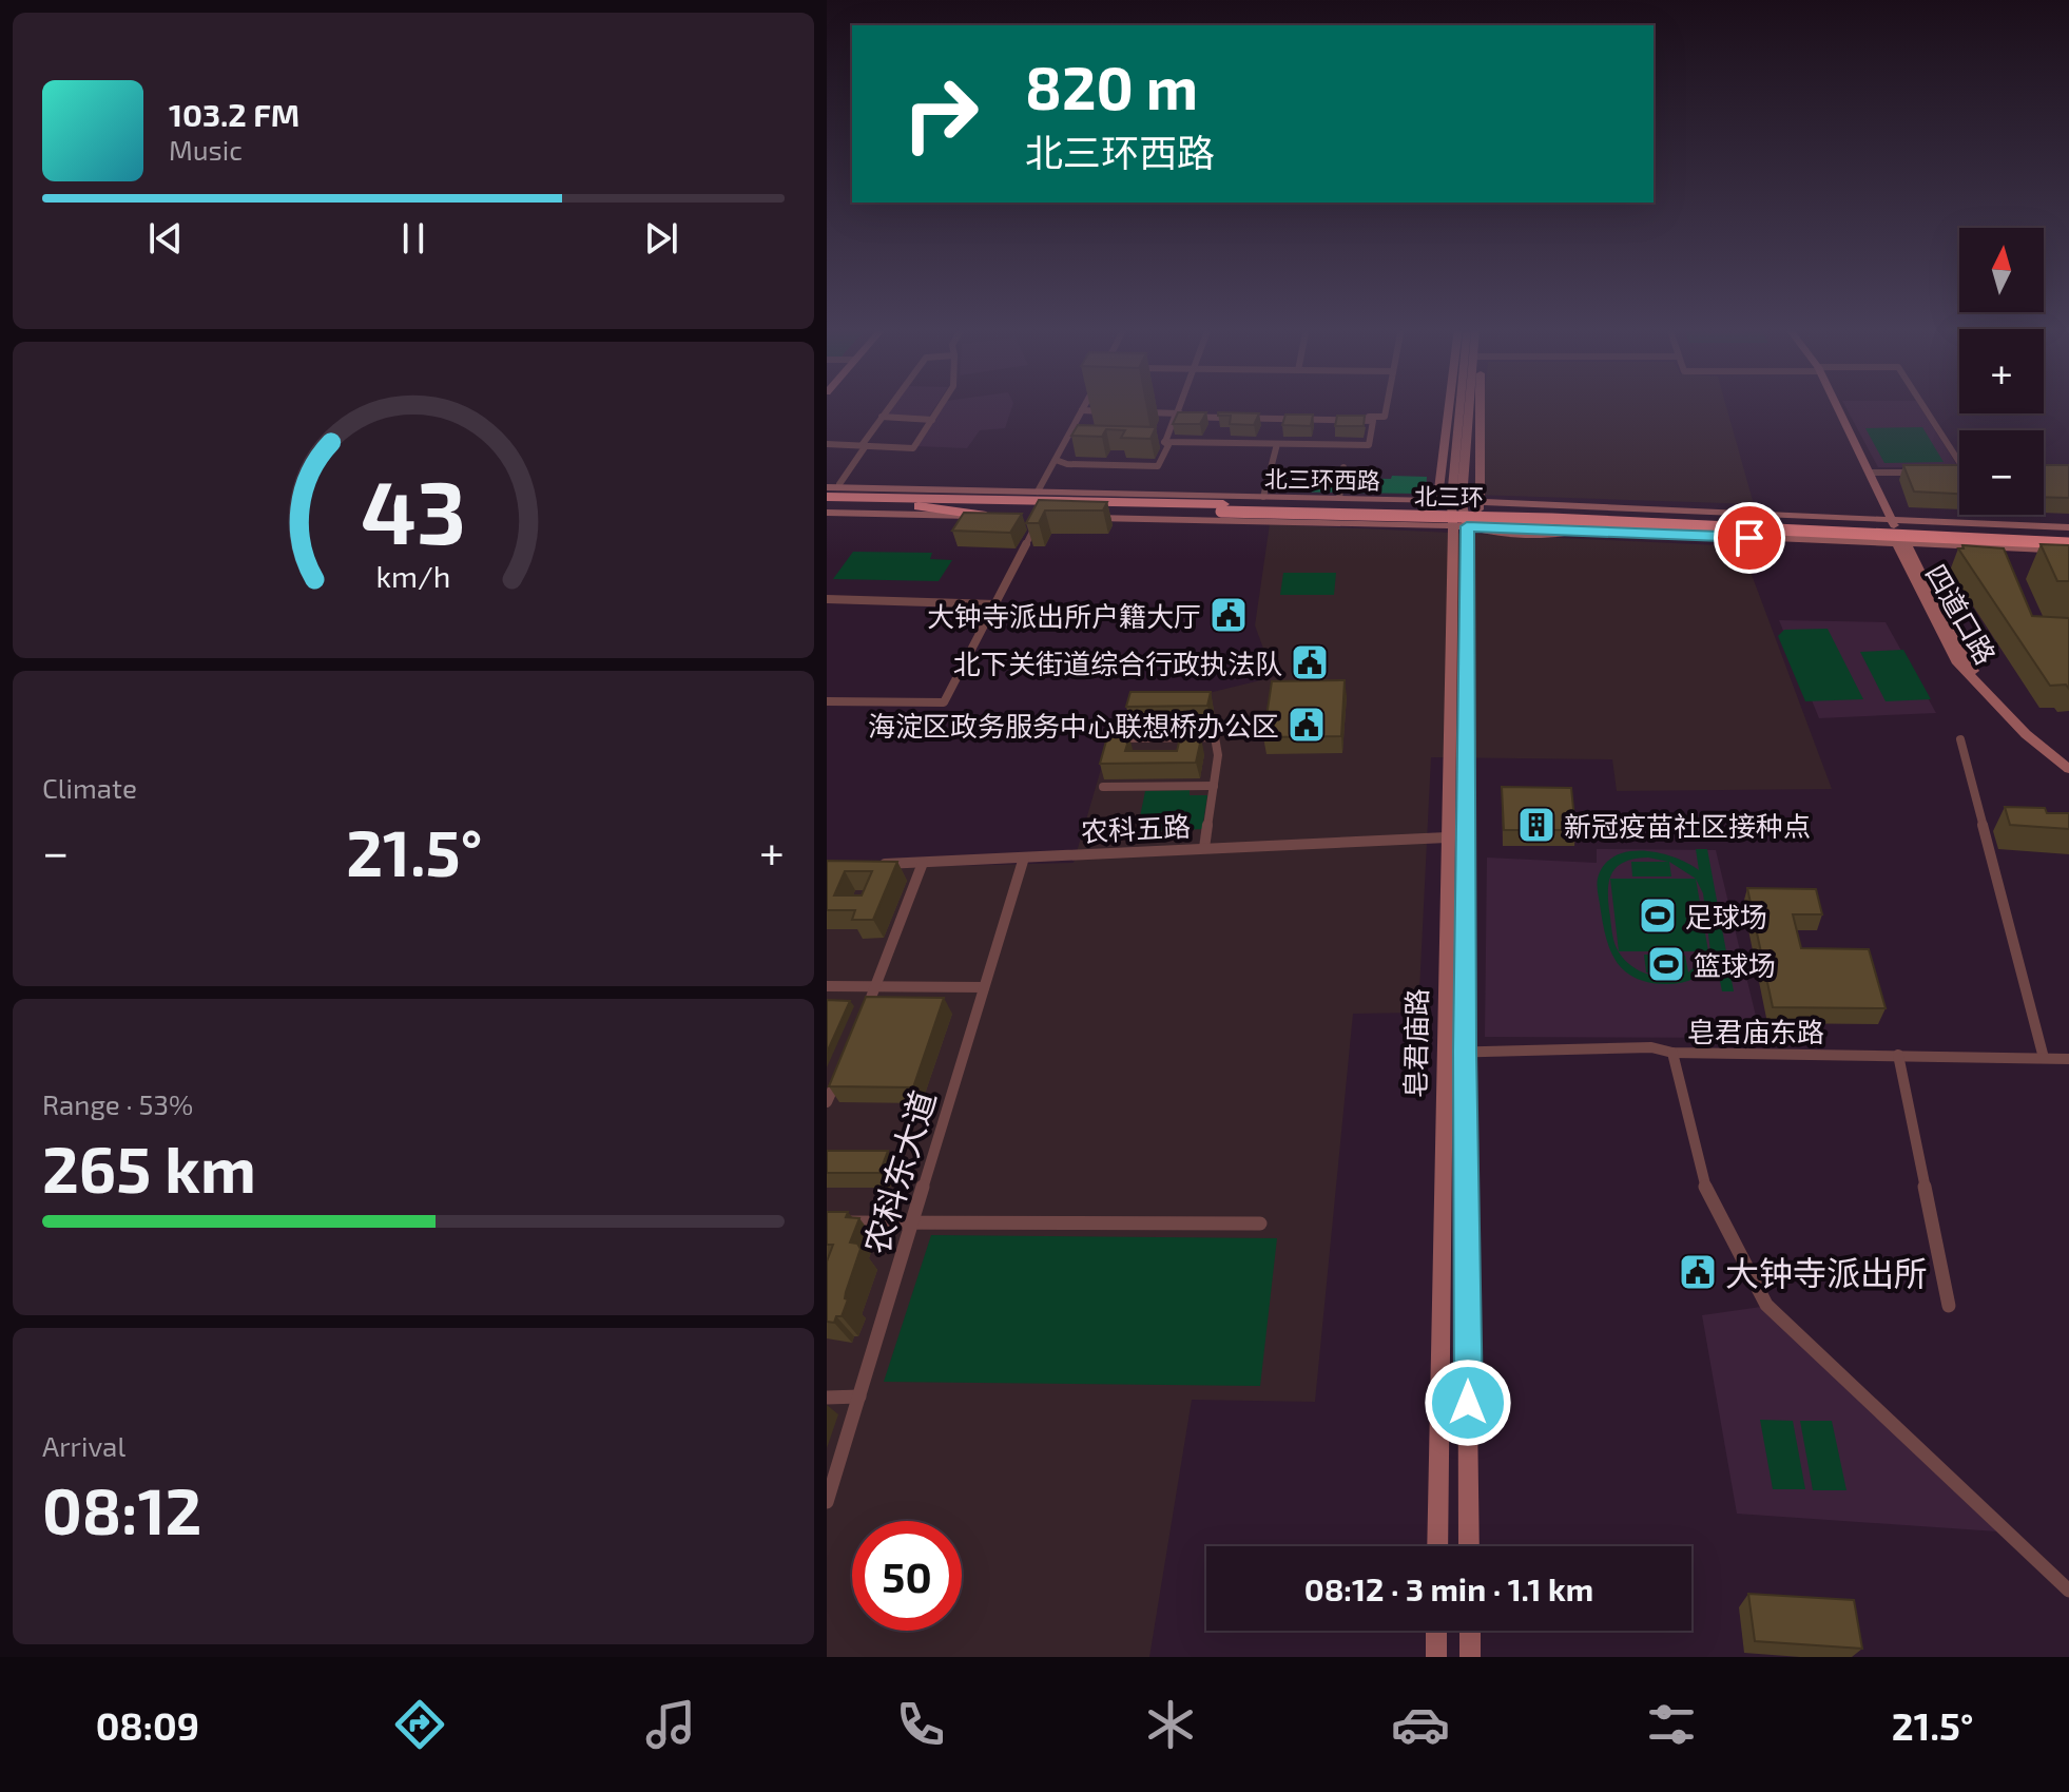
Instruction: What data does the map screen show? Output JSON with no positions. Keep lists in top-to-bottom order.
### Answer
{
  "streets": {
    "highway": ["北三环"],
    "street": [
      "北三环西路",
      "四道口路",
      "农科五路",
      "皂君庙东路",
      "皂君庙路",
      "农科东大道"
    ]
  },
  "crossings": [
    ["北三环西路", "北三环"],
    ["北三环西路", "皂君庙路"],
    ["农科五路", "皂君庙路"],
    ["农科五路", "农科东大道"],
    ["皂君庙东路", "皂君庙路"]
  ],
  "places": {
    "public building": [
      "大钟寺派出所户籍大厅",
      "北下关街道综合行政执法队",
      "海淀区政务服务中心联想桥办公区",
      "大钟寺派出所"
    ],
    "building": ["新冠疫苗社区接种点"],
    "sports": ["足球场", "篮球场"]
  },
  "north": "top",
  "page": {
    "turn": ["820 m", "北三环西路"],
    "song": ["103.2 FM", "Music"],
    "map_buttons": ["+", "−"],
    "tile": [
      "Climate",
      ["Range · 53%", "265 km"],
      ["Arrival", "08:12"]
    ],
    "heat": ["−", "21.5°", "+"],
    "limit": "50",
    "trip": "08:12 · 3 min · 1.1 km",
    "tabs": ["08:09", "21.5°"],
    "gauge": ["43", "km/h"]
  }
}
